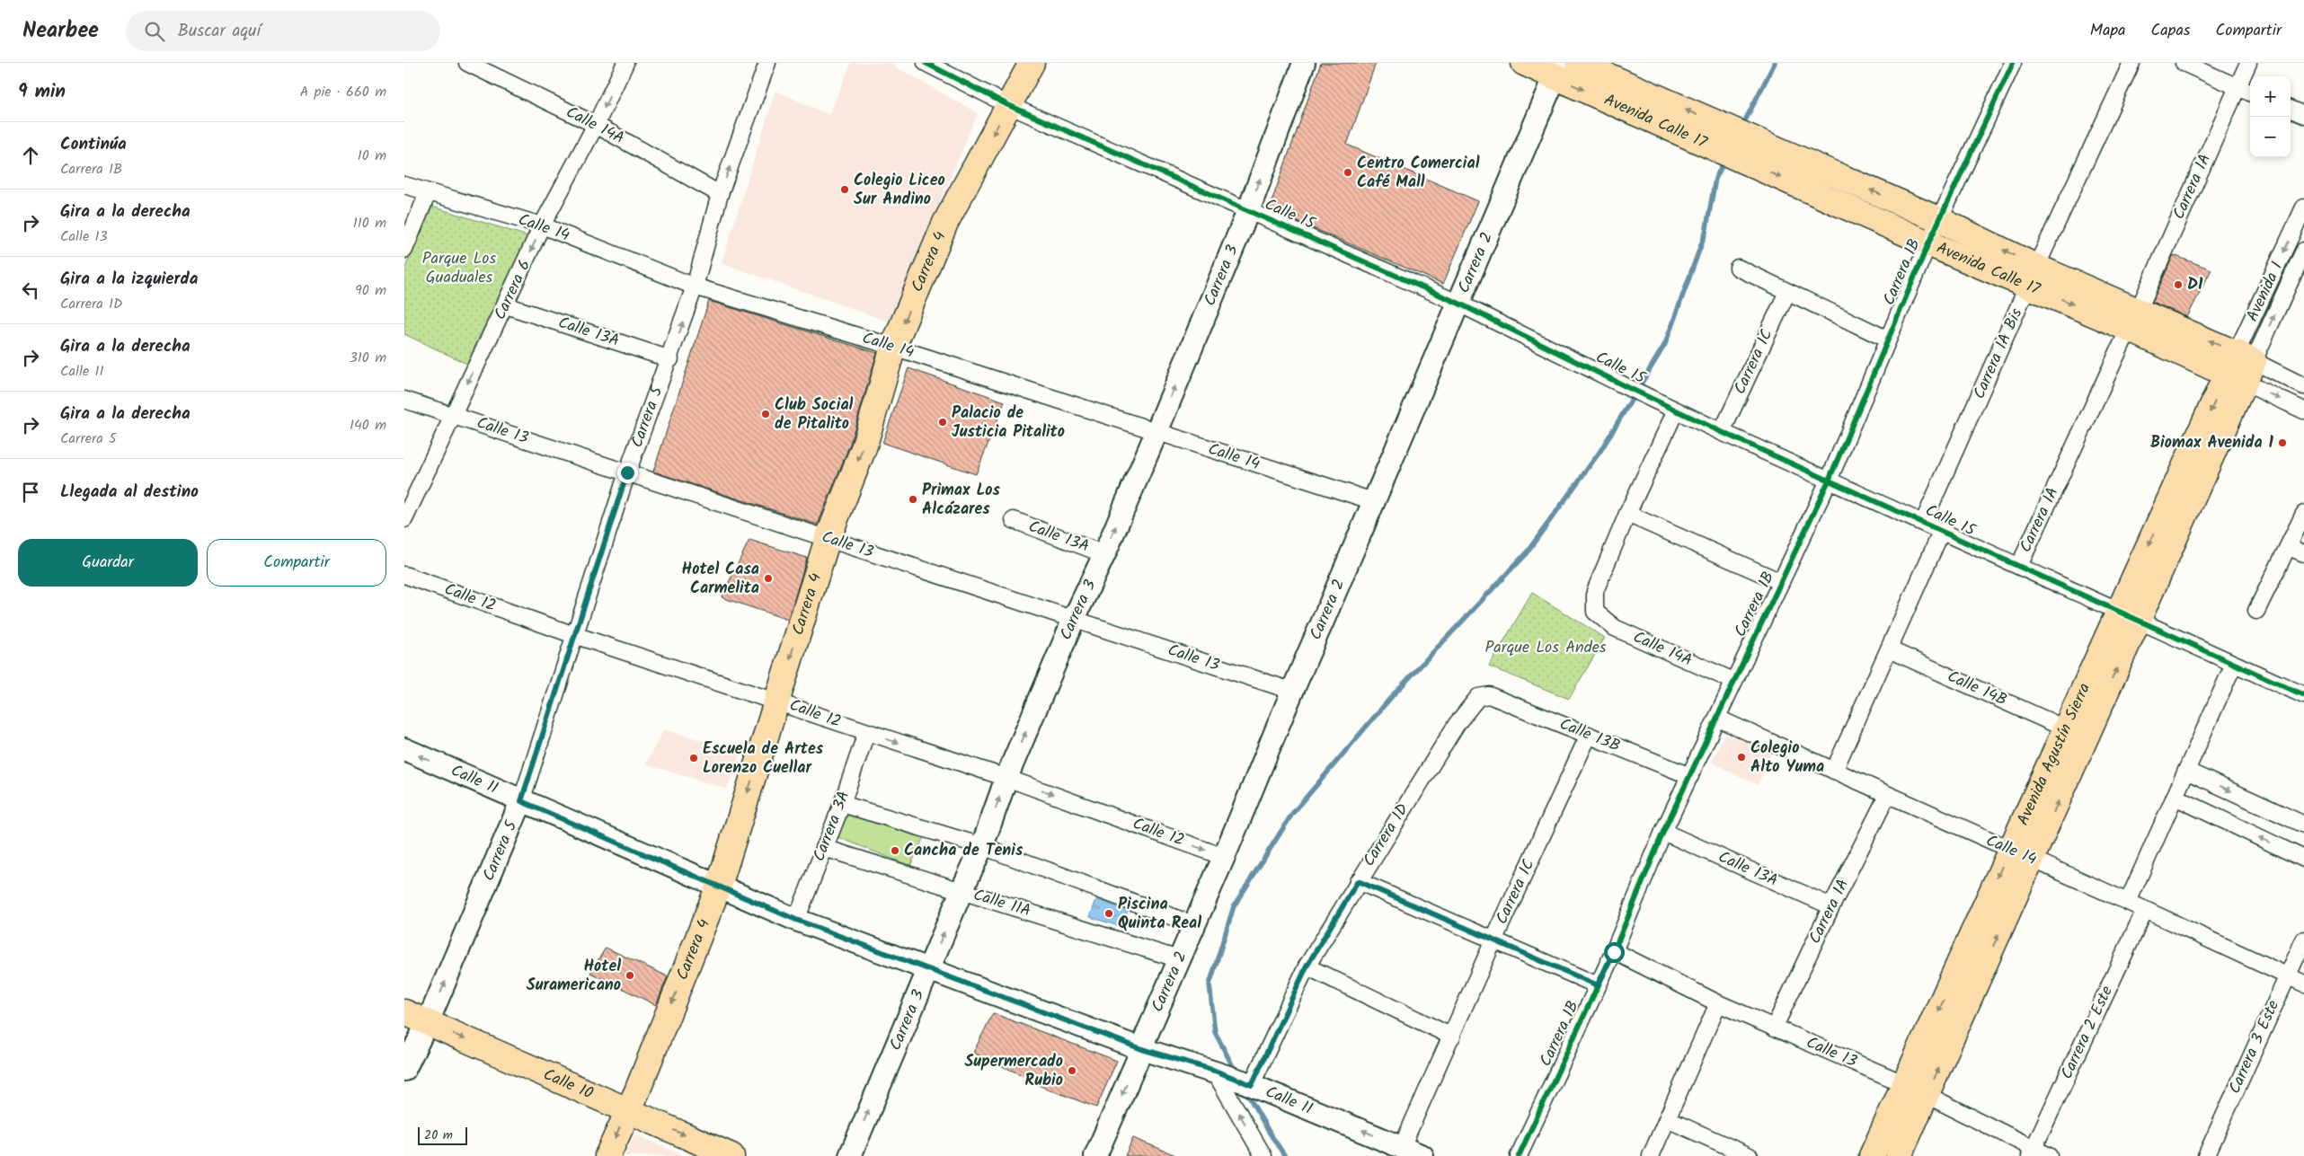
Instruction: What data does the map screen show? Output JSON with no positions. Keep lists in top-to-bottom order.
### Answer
{
  "streets": {
    "main road": [
      "Avenida Calle 17",
      "Carrera 4",
      "Carrera 2",
      "Carrera 3",
      "Carrera 5",
      "Avenida Agustín Sierra",
      "Calle 11",
      "Calle 10"
    ],
    "street": [
      "Calle 14A",
      "Carrera 1A",
      "Calle 15",
      "Calle 14",
      "Carrera 1B",
      "Carrera 6",
      "Avenida 1",
      "Calle 13A",
      "Carrera 1A Bis",
      "Carrera 1C",
      "Calle 13",
      "Calle 12",
      "Calle 14B",
      "Calle 13B",
      "Carrera 3A",
      "Carrera 1D",
      "Calle 11A",
      "Carrera 2 Este",
      "Carrera 3 Este"
    ]
  },
  "crossings": [
    ["Avenida Calle 17", "Carrera 1A"],
    ["Avenida Calle 17", "Carrera 2"],
    ["Avenida Calle 17", "Carrera 1B"],
    ["Avenida Calle 17", "Avenida 1"],
    ["Avenida Calle 17", "Carrera 1A Bis"],
    ["Avenida Calle 17", "Avenida Agustín Sierra"],
    ["Calle 14A", "Carrera 1B"],
    ["Calle 14A", "Carrera 6"],
    ["Calle 14A", "Carrera 5"],
    ["Carrera 1A", "Calle 15"],
    ["Carrera 1A", "Calle 14"],
    ["Carrera 1A", "Calle 13A"],
    ["Carrera 1A", "Calle 13"],
    ["Calle 15", "Carrera 4"],
    ["Calle 15", "Carrera 2"],
    ["Calle 15", "Carrera 1B"],
    ["Calle 15", "Carrera 3"],
    ["Calle 15", "Carrera 1A Bis"],
    ["Calle 15", "Carrera 1C"],
    ["Calle 15", "Avenida Agustín Sierra"],
    ["Calle 14", "Carrera 4"],
    ["Calle 14", "Carrera 2"],
    ["Calle 14", "Carrera 1B"],
    ["Calle 14", "Carrera 3"],
    ["Calle 14", "Carrera 6"],
    ["Calle 14", "Carrera 5"],
    ["Calle 14", "Avenida Agustín Sierra"],
    ["Calle 14", "Carrera 2 Este"],
    ["Calle 14", "Carrera 3 Este"],
    ["Carrera 4", "Calle 13"],
    ["Carrera 4", "Calle 12"],
    ["Carrera 4", "Calle 11"],
    ["Carrera 4", "Calle 10"],
    ["Carrera 2", "Calle 13"],
    ["Carrera 2", "Calle 12"],
    ["Carrera 2", "Calle 11"],
    ["Carrera 2", "Calle 11A"],
    ["Carrera 1B", "Calle 13A"],
    ["Carrera 1B", "Calle 13"],
    ["Carrera 1B", "Calle 13B"],
    ["Carrera 3", "Calle 13A"],
    ["Carrera 3", "Calle 13"],
    ["Carrera 3", "Calle 12"],
    ["Carrera 3", "Calle 11"],
    ["Carrera 3", "Calle 11A"],
    ["Carrera 6", "Calle 13A"],
    ["Carrera 6", "Calle 13"],
    ["Avenida 1", "Avenida Agustín Sierra"],
    ["Calle 13A", "Carrera 5"],
    ["Carrera 1C", "Calle 13B"],
    ["Carrera 1C", "Calle 11"],
    ["Carrera 5", "Calle 13"],
    ["Carrera 5", "Calle 12"],
    ["Carrera 5", "Calle 11"],
    ["Carrera 5", "Calle 10"],
    ["Calle 13", "Avenida Agustín Sierra"],
    ["Calle 13", "Carrera 2 Este"],
    ["Calle 12", "Carrera 3A"],
    ["Calle 14B", "Avenida Agustín Sierra"],
    ["Calle 13B", "Carrera 1D"],
    ["Calle 11", "Carrera 3A"],
    ["Calle 11", "Carrera 1D"],
    ["Carrera 3A", "Calle 11A"]
  ],
  "one_way": [
    "Carrera 4",
    "Carrera 3",
    "Carrera 6",
    "Carrera 5",
    "Calle 10"
  ],
  "parks": ["Parque Los Guaduales", "Parque Los Andes"],
  "places": [
    "Centro Comercial Café Mall",
    "Colegio Liceo Sur Andino",
    "D1",
    "Club Social de Pitalito",
    "Palacio de Justicia Pitalito",
    "Biomax Avenida 1",
    "Primax Los Alcázares",
    "Hotel Casa Carmelita",
    "Colegio Alto Yuma",
    "Escuela de Artes Lorenzo Cuellar",
    "Cancha de Tenis",
    "Piscina Quinta Real",
    "Hotel Suramericano",
    "Supermercado Rubio"
  ],
  "scale_bar": "20 m",
  "page": {
    "header": "Nearbee",
    "search": "Buscar aquí",
    "nav": ["Mapa", "Capas", "Compartir"],
    "heading": ["9 min", "A pie · 660 m"],
    "map_buttons": ["+", "−"],
    "list": [
      ["Continúa", "Carrera 1B", "10 m"],
      ["Gira a la derecha", "Calle 13", "110 m"],
      ["Gira a la izquierda", "Carrera 1D", "90 m"],
      ["Gira a la derecha", "Calle 11", "310 m"],
      ["Gira a la derecha", "Carrera 5", "140 m"],
      "Llegada al destino"
    ],
    "buttons": ["Guardar", "Compartir"],
    "scale": "20 m"
  }
}
